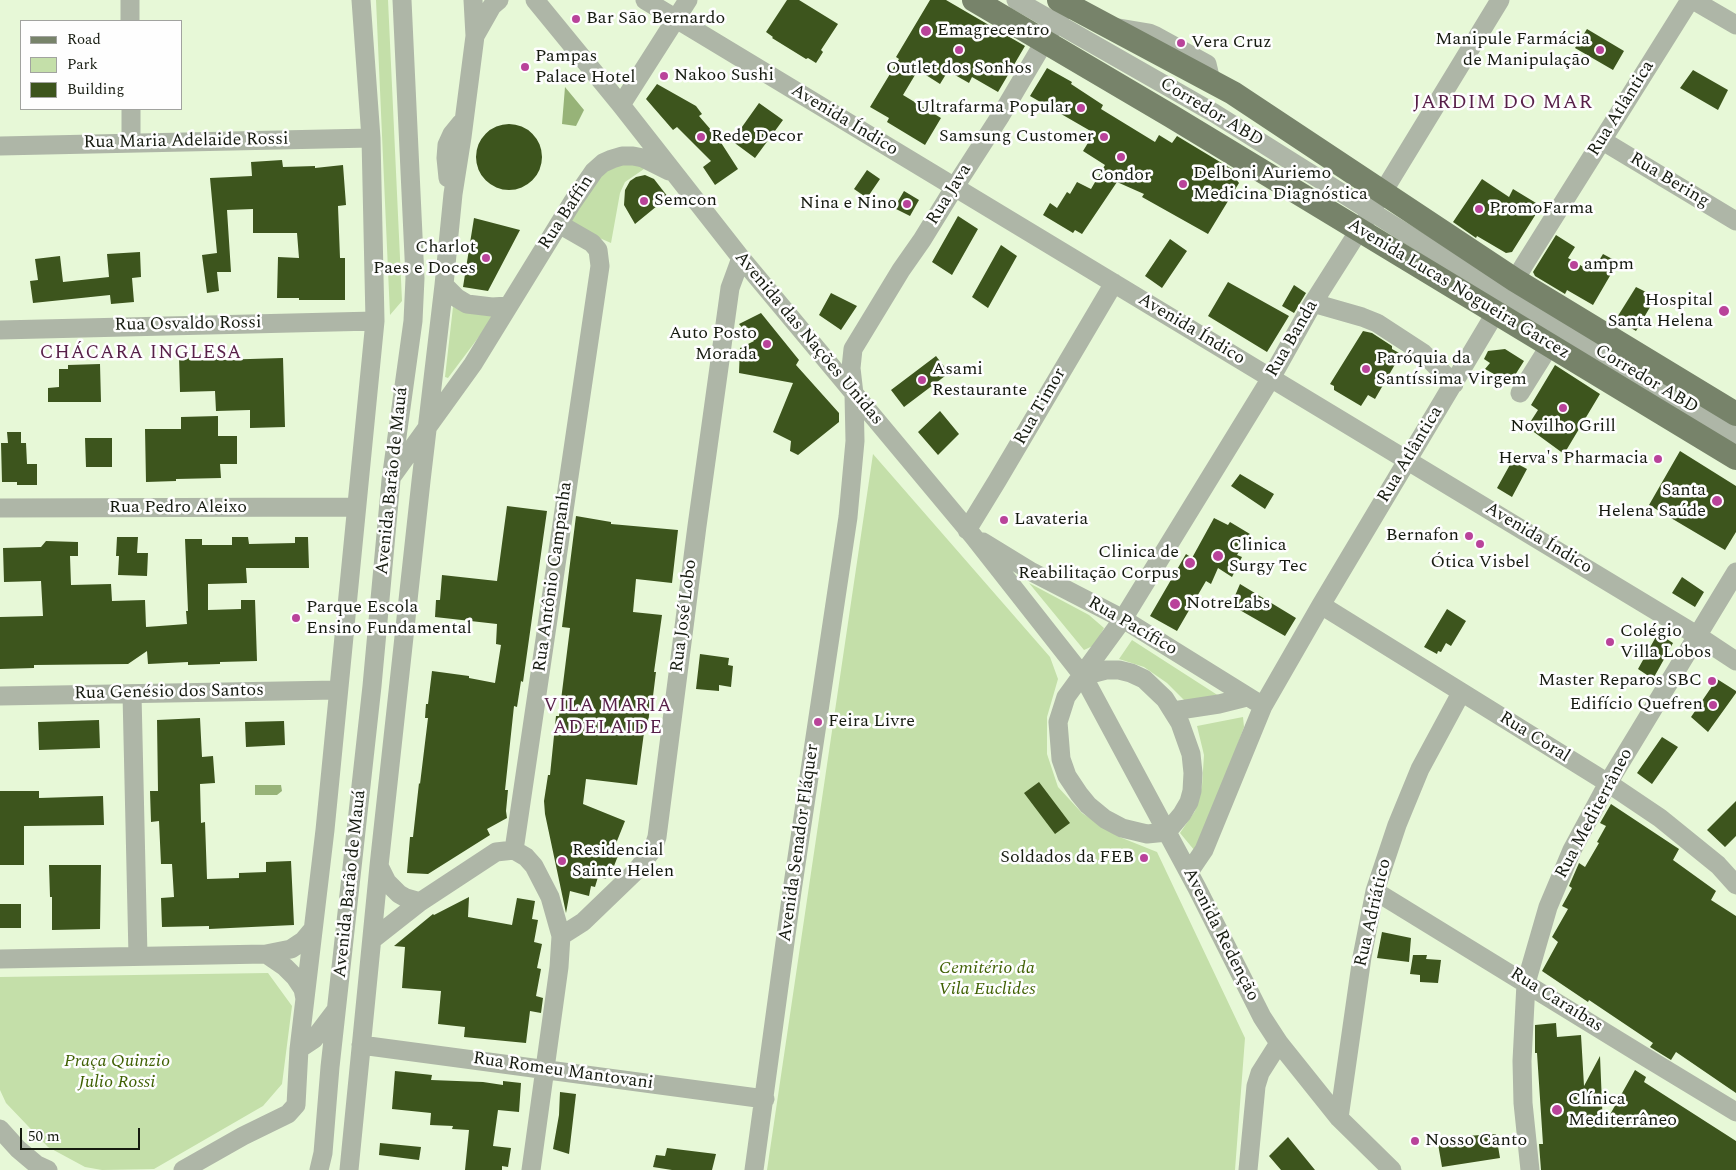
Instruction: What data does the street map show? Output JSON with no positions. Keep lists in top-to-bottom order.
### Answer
{
  "streets": {
    "main road": ["Avenida Lucas Nogueira Garcez"],
    "street": [
      "Rua Atlântica",
      "Corredor ABD",
      "Avenida Índico",
      "Rua Maria Adelaide Rossi",
      "Rua Bering",
      "Rua Java",
      "Rua Baffin",
      "Rua Osvaldo Rossi",
      "Avenida das Nações Unidas",
      "Rua Banda",
      "Rua Timor",
      "Avenida Barão de Mauá",
      "Rua Pedro Aleixo",
      "Rua Antônio Campanha",
      "Rua José Lobo",
      "Rua Pacífico",
      "Rua Genésio dos Santos",
      "Rua Coral",
      "Rua Mediterrâneo",
      "Avenida Senador Fláquer",
      "Rua Adriático",
      "Avenida Redenção",
      "Rua Caraíbas",
      "Rua Romeu Mantovani"
    ]
  },
  "crossings": [
    ["Rua Atlântica", "Corredor ABD"],
    ["Rua Atlântica", "Avenida Índico"],
    ["Rua Atlântica", "Rua Bering"],
    ["Rua Atlântica", "Avenida Lucas Nogueira Garcez"],
    ["Rua Atlântica", "Rua Pacífico"],
    ["Rua Atlântica", "Rua Coral"],
    ["Rua Atlântica", "Avenida Redenção"],
    ["Corredor ABD", "Rua Java"],
    ["Corredor ABD", "Avenida Lucas Nogueira Garcez"],
    ["Corredor ABD", "Rua Banda"],
    ["Avenida Índico", "Rua Java"],
    ["Avenida Índico", "Rua Banda"],
    ["Avenida Índico", "Rua Timor"],
    ["Avenida Índico", "Rua Mediterrâneo"],
    ["Rua Maria Adelaide Rossi", "Avenida Barão de Mauá"],
    ["Rua Java", "Avenida Lucas Nogueira Garcez"],
    ["Rua Java", "Avenida das Nações Unidas"],
    ["Rua Java", "Avenida Senador Fláquer"],
    ["Rua Baffin", "Avenida das Nações Unidas"],
    ["Rua Baffin", "Avenida Barão de Mauá"],
    ["Rua Baffin", "Rua Antônio Campanha"],
    ["Avenida Lucas Nogueira Garcez", "Rua Banda"],
    ["Rua Osvaldo Rossi", "Avenida Barão de Mauá"],
    ["Avenida das Nações Unidas", "Rua Banda"],
    ["Avenida das Nações Unidas", "Rua Timor"],
    ["Avenida das Nações Unidas", "Rua José Lobo"],
    ["Avenida das Nações Unidas", "Rua Pacífico"],
    ["Avenida das Nações Unidas", "Avenida Redenção"],
    ["Rua Banda", "Rua Pacífico"],
    ["Rua Banda", "Avenida Redenção"],
    ["Rua Timor", "Rua Pacífico"],
    ["Avenida Barão de Mauá", "Rua Pedro Aleixo"],
    ["Avenida Barão de Mauá", "Rua Genésio dos Santos"],
    ["Avenida Barão de Mauá", "Rua Romeu Mantovani"],
    ["Rua Coral", "Rua Mediterrâneo"],
    ["Rua Coral", "Rua Adriático"],
    ["Rua Mediterrâneo", "Rua Caraíbas"],
    ["Avenida Senador Fláquer", "Rua Romeu Mantovani"],
    ["Rua Adriático", "Avenida Redenção"],
    ["Rua Adriático", "Rua Caraíbas"]
  ],
  "districts": ["JARDIM DO MAR", "CHÁCARA INGLESA", "VILA MARIA ADELAIDE"],
  "parks": ["Cemitério da Vila Euclides", "Praça Quinzio Julio Rossi"],
  "places": [
    "Bar São Bernardo",
    "Emagrecentro",
    "Vera Cruz",
    "Outlet dos Sonhos",
    "Manipule Farmácia de Manipulação",
    "Pampas Palace Hotel",
    "Nakoo Sushi",
    "Ultrafarma Popular",
    "Rede Decor",
    "Samsung Customer",
    "Condor",
    "Delboni Auriemo Medicina Diagnóstica",
    "Semcon",
    "Nina e Nino",
    "PromoFarma",
    "Charlot Paes e Doces",
    "ampm",
    "Hospital Santa Helena",
    "Auto Posto Morada",
    "Paróquia da Santíssima Virgem",
    "Asami Restaurante",
    "Novilho Grill",
    "Herva's Pharmacia",
    "Santa Helena Saúde",
    "Lavateria",
    "Bernafon",
    "Ótica Visbel",
    "Clinica Surgy Tec",
    "Clinica de Reabilitação Corpus",
    "NotreLabs",
    "Parque Escola Ensino Fundamental",
    "Colégio Villa Lobos",
    "Master Reparos SBC",
    "Edifício Quefren",
    "Feira Livre",
    "Soldados da FEB",
    "Residencial Sainte Helen",
    "Clínica Mediterrâneo",
    "Nosso Canto"
  ],
  "legend": ["Road", "Park", "Building"],
  "scale_bar": "50 m"
}
